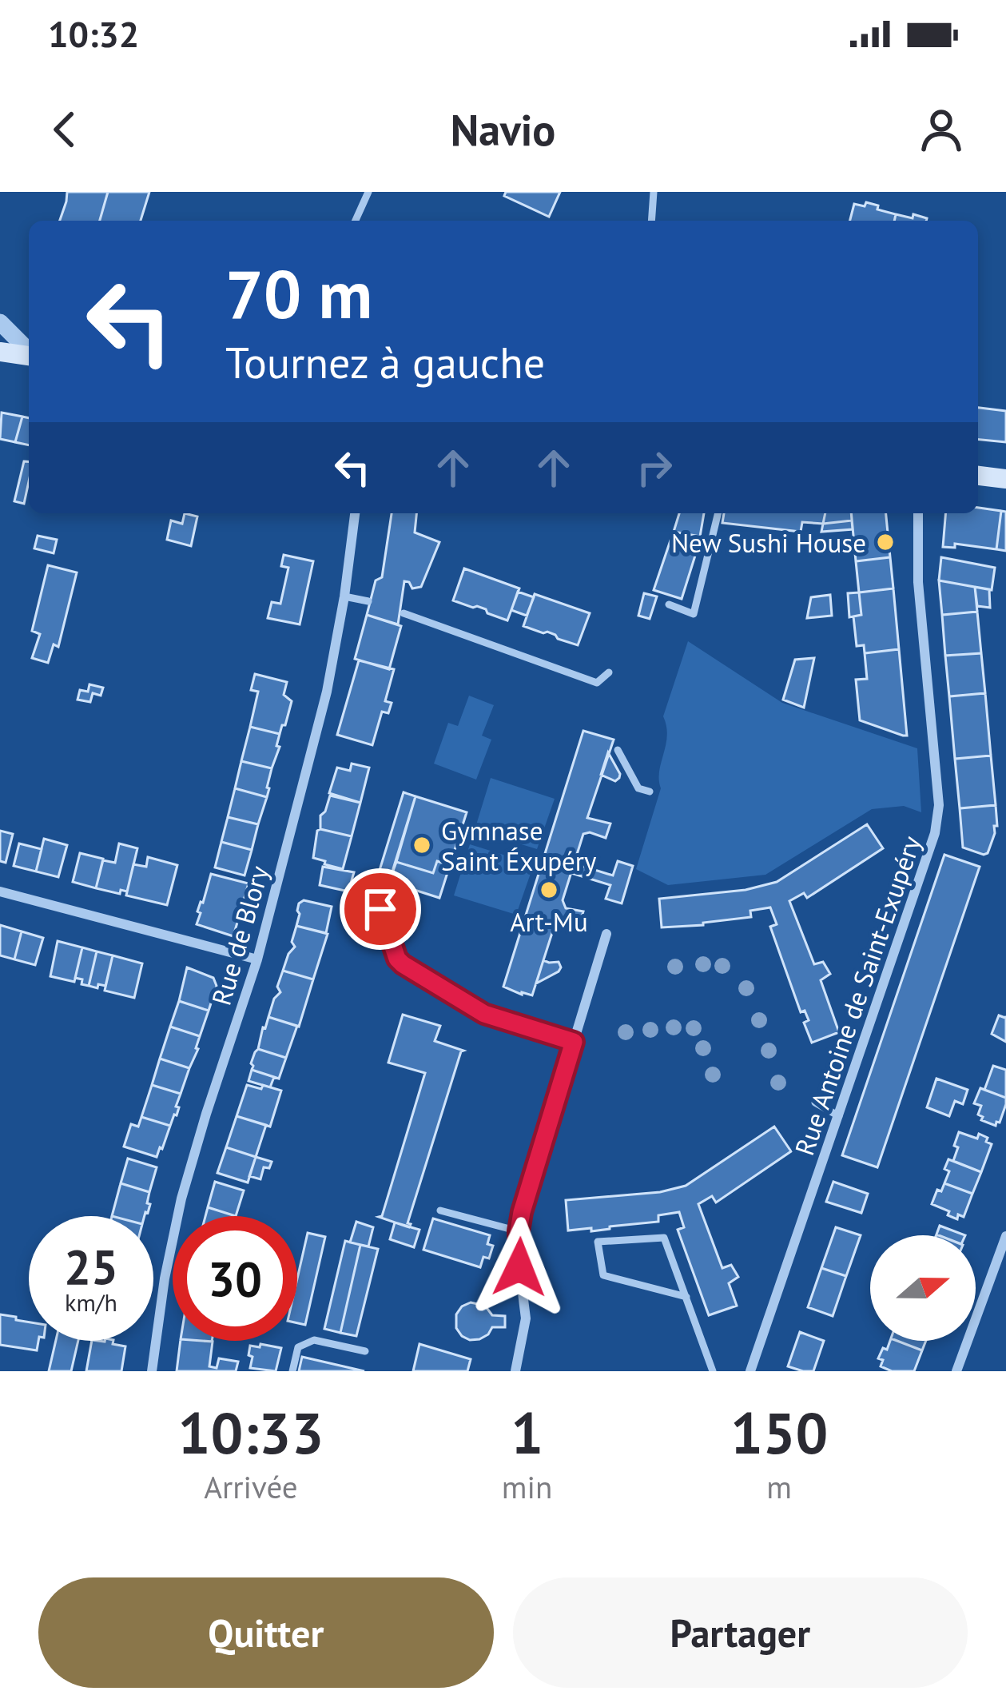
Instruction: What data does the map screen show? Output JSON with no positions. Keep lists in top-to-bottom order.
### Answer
{
  "streets": {
    "street": ["Rue de Blory", "Rue Antoine de Saint-Exupéry"]
  },
  "places": ["New Sushi House", "Gymnase Saint Éxupéry", "Art-Mu"],
  "north": "right",
  "page": {
    "status": "10:32",
    "header": "Navio",
    "turn": ["70 m", "Tournez à gauche"],
    "speed": "25 km/h",
    "limit": "30",
    "eta": [
      "10:33",
      "Arrivée",
      "1",
      "min",
      "150",
      "m"
    ],
    "buttons": ["Quitter", "Partager"]
  }
}
